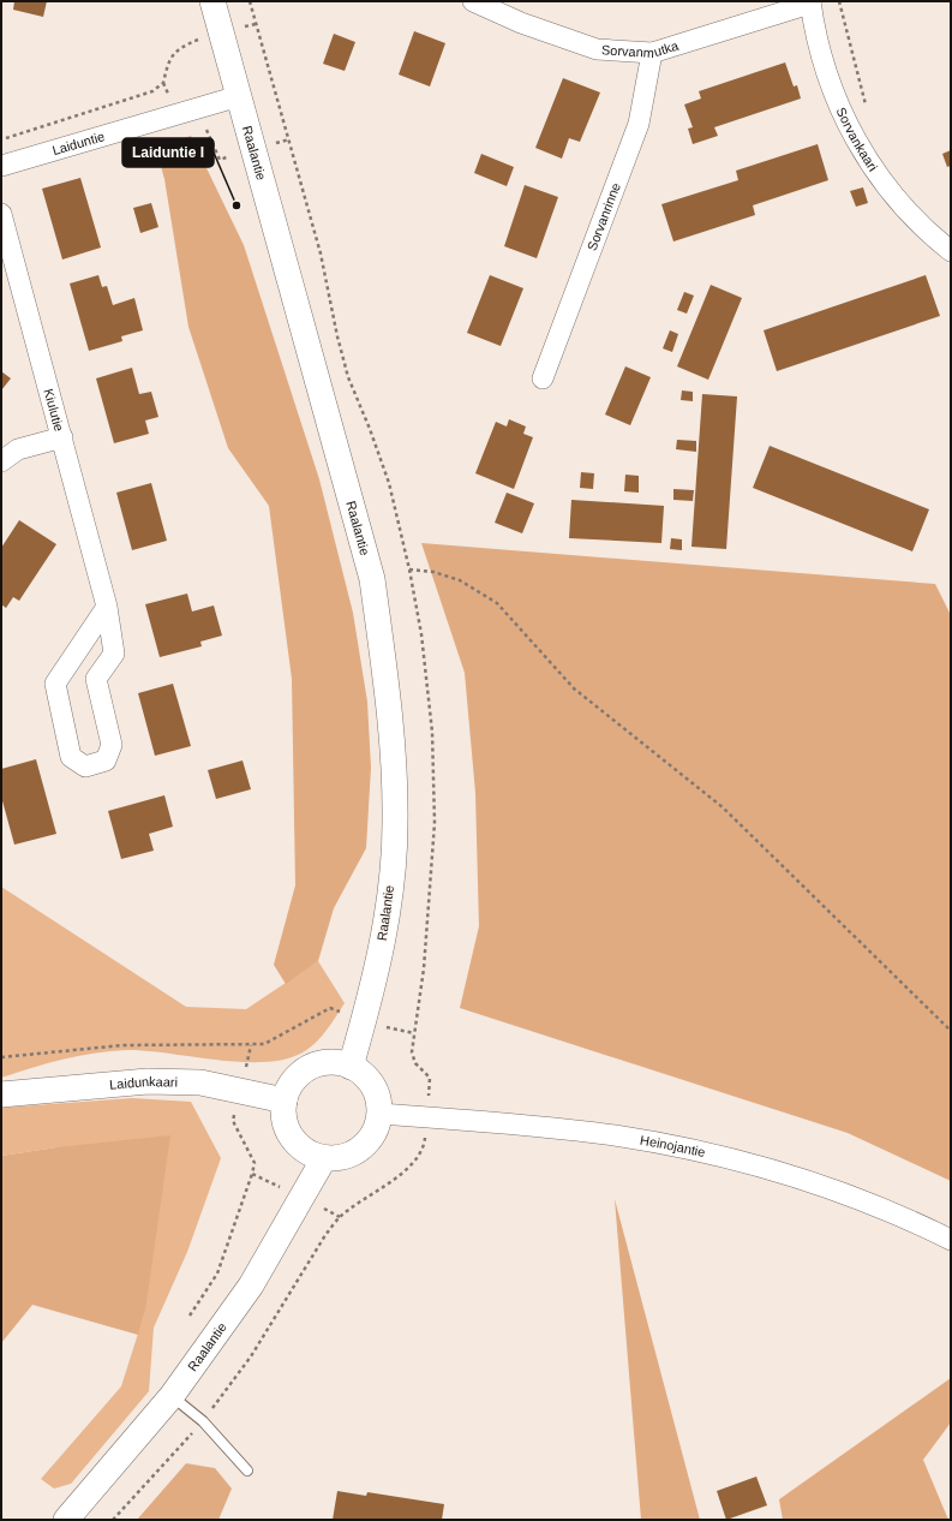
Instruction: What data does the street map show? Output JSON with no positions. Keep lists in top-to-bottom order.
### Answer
{
  "streets": {
    "street": [
      "Sorvanmutka",
      "Sorvankaari",
      "Laiduntie",
      "Raalantie",
      "Sorvanrinne",
      "Kiulutie",
      "Laidunkaari",
      "Heinojantie"
    ]
  },
  "crossings": [
    ["Sorvanmutka", "Sorvankaari"],
    ["Sorvanmutka", "Sorvanrinne"],
    ["Laiduntie", "Raalantie"],
    ["Raalantie", "Laidunkaari"],
    ["Raalantie", "Heinojantie"],
    ["Laidunkaari", "Heinojantie"]
  ],
  "places": ["Laiduntie I"]
}
